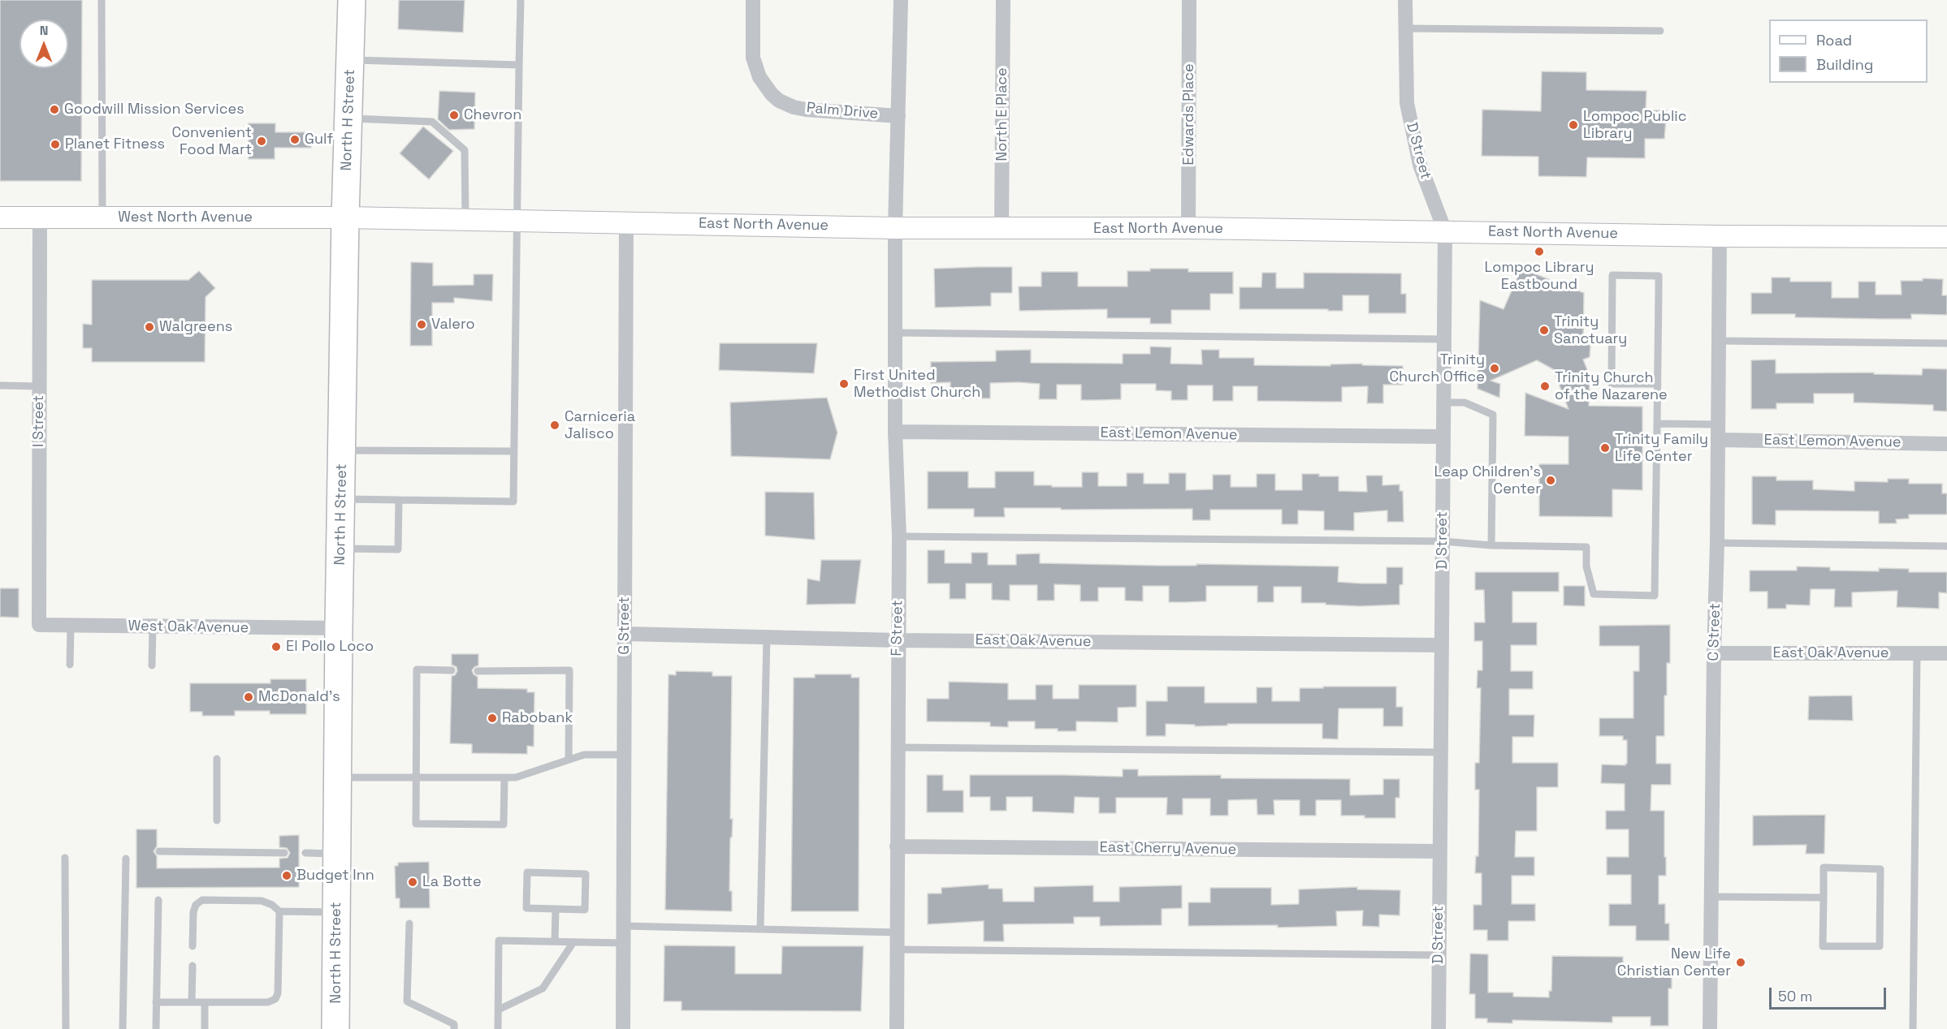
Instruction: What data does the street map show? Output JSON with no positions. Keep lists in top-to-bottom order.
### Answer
{
  "streets": {
    "highway": ["North H Street"],
    "street": [
      "Palm Drive",
      "North E Place",
      "Edwards Place",
      "D Street",
      "West North Avenue",
      "East North Avenue",
      "I Street",
      "East Lemon Avenue",
      "G Street",
      "West Oak Avenue",
      "F Street",
      "C Street",
      "East Oak Avenue",
      "East Cherry Avenue"
    ]
  },
  "crossings": [
    ["Palm Drive", "East North Avenue"],
    ["Palm Drive", "F Street"],
    ["North E Place", "East North Avenue"],
    ["Edwards Place", "East North Avenue"],
    ["North H Street", "West North Avenue"],
    ["North H Street", "East North Avenue"],
    ["North H Street", "West Oak Avenue"],
    ["D Street", "East North Avenue"],
    ["D Street", "East Lemon Avenue"],
    ["D Street", "East Oak Avenue"],
    ["D Street", "East Cherry Avenue"],
    ["West North Avenue", "East North Avenue"],
    ["West North Avenue", "I Street"],
    ["East North Avenue", "G Street"],
    ["East North Avenue", "F Street"],
    ["East North Avenue", "C Street"],
    ["I Street", "West Oak Avenue"],
    ["East Lemon Avenue", "F Street"],
    ["East Lemon Avenue", "C Street"],
    ["G Street", "East Oak Avenue"],
    ["F Street", "East Oak Avenue"],
    ["F Street", "East Cherry Avenue"],
    ["C Street", "East Oak Avenue"]
  ],
  "places": [
    "Goodwill Mission Services",
    "Chevron",
    "Lompoc Public Library",
    "Gulf",
    "Convenient Food Mart",
    "Planet Fitness",
    "Lompoc Library Eastbound",
    "Valero",
    "Walgreens",
    "Trinity Sanctuary",
    "Trinity Church Office",
    "First United Methodist Church",
    "Trinity Church of the Nazarene",
    "Carniceria Jalisco",
    "Trinity Family Life Center",
    "Leap Children's Center",
    "El Pollo Loco",
    "McDonald's",
    "Rabobank",
    "Budget Inn",
    "La Botte",
    "New Life Christian Center"
  ],
  "legend": ["Road", "Building"],
  "scale_bar": "50 m",
  "north": "top"
}
